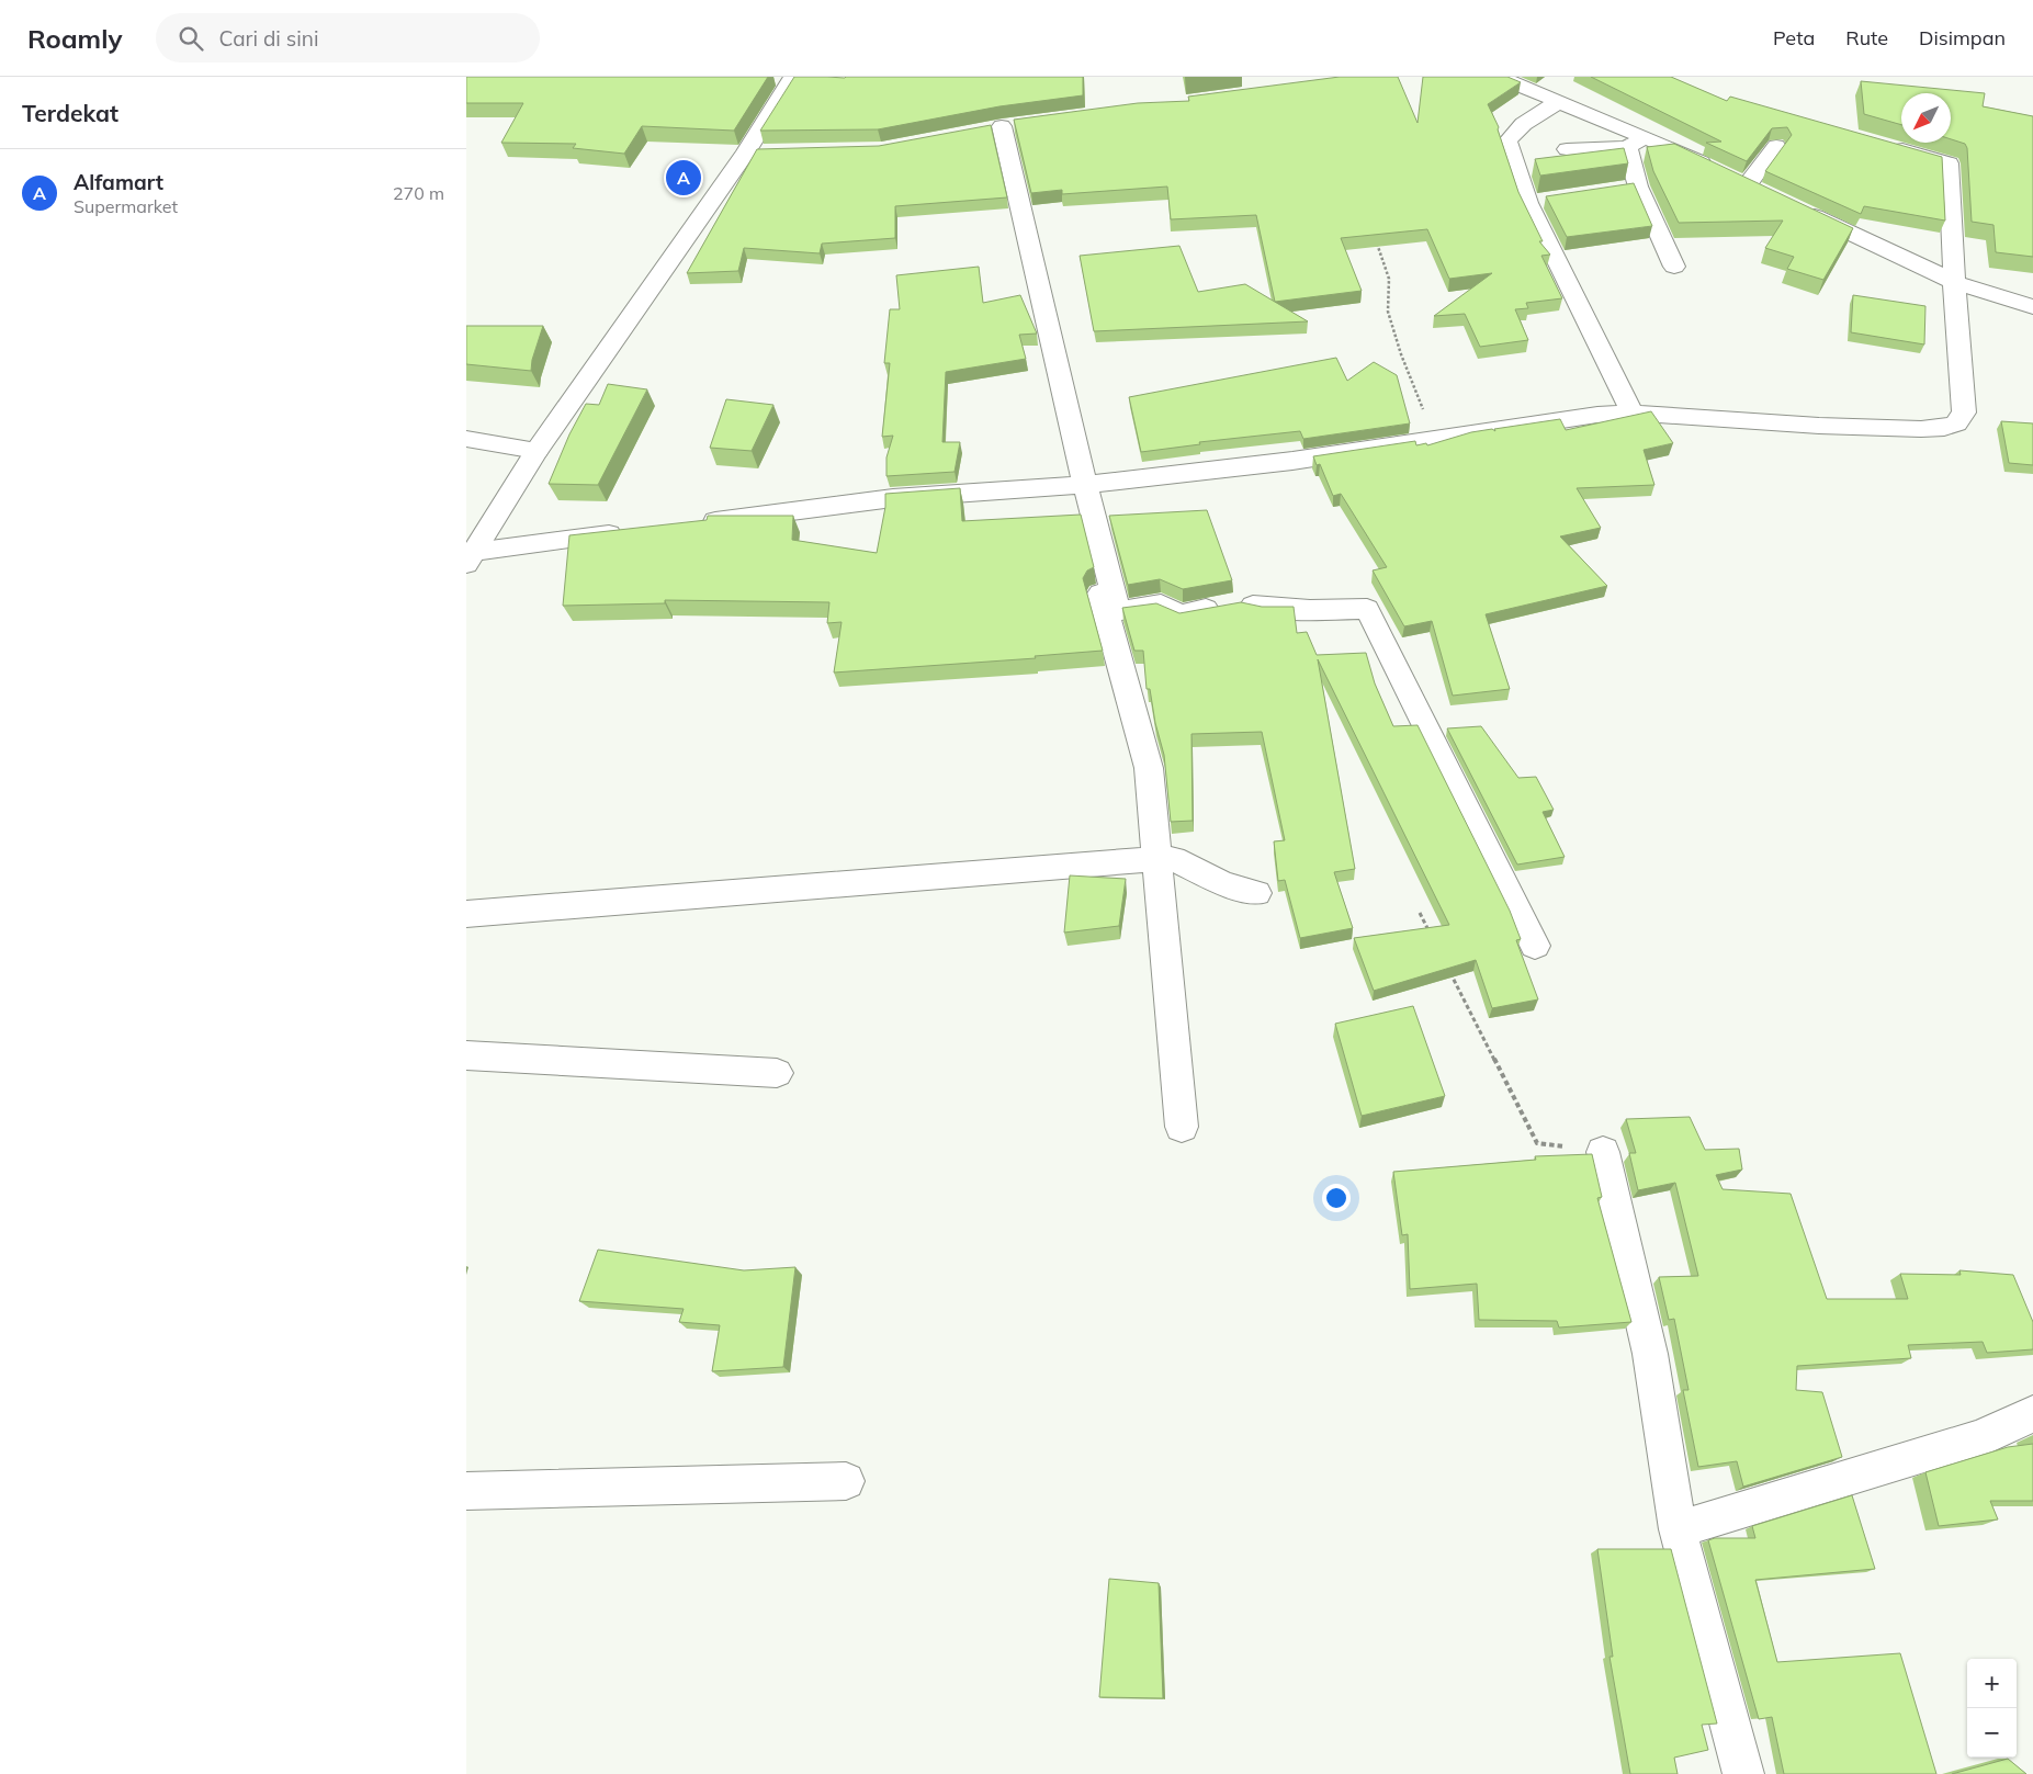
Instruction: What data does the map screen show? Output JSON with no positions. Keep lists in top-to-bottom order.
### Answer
{
  "north": "bottom left",
  "page": {
    "header": "Roamly",
    "search": "Cari di sini",
    "nav": ["Peta", "Rute", "Disimpan"],
    "heading": "Terdekat",
    "list": [
      {
        "mark": "A",
        "name": "Alfamart",
        "note": "Supermarket",
        "value": "270 m"
      }
    ],
    "pins": "A",
    "map_buttons": ["+", "−"]
  }
}
